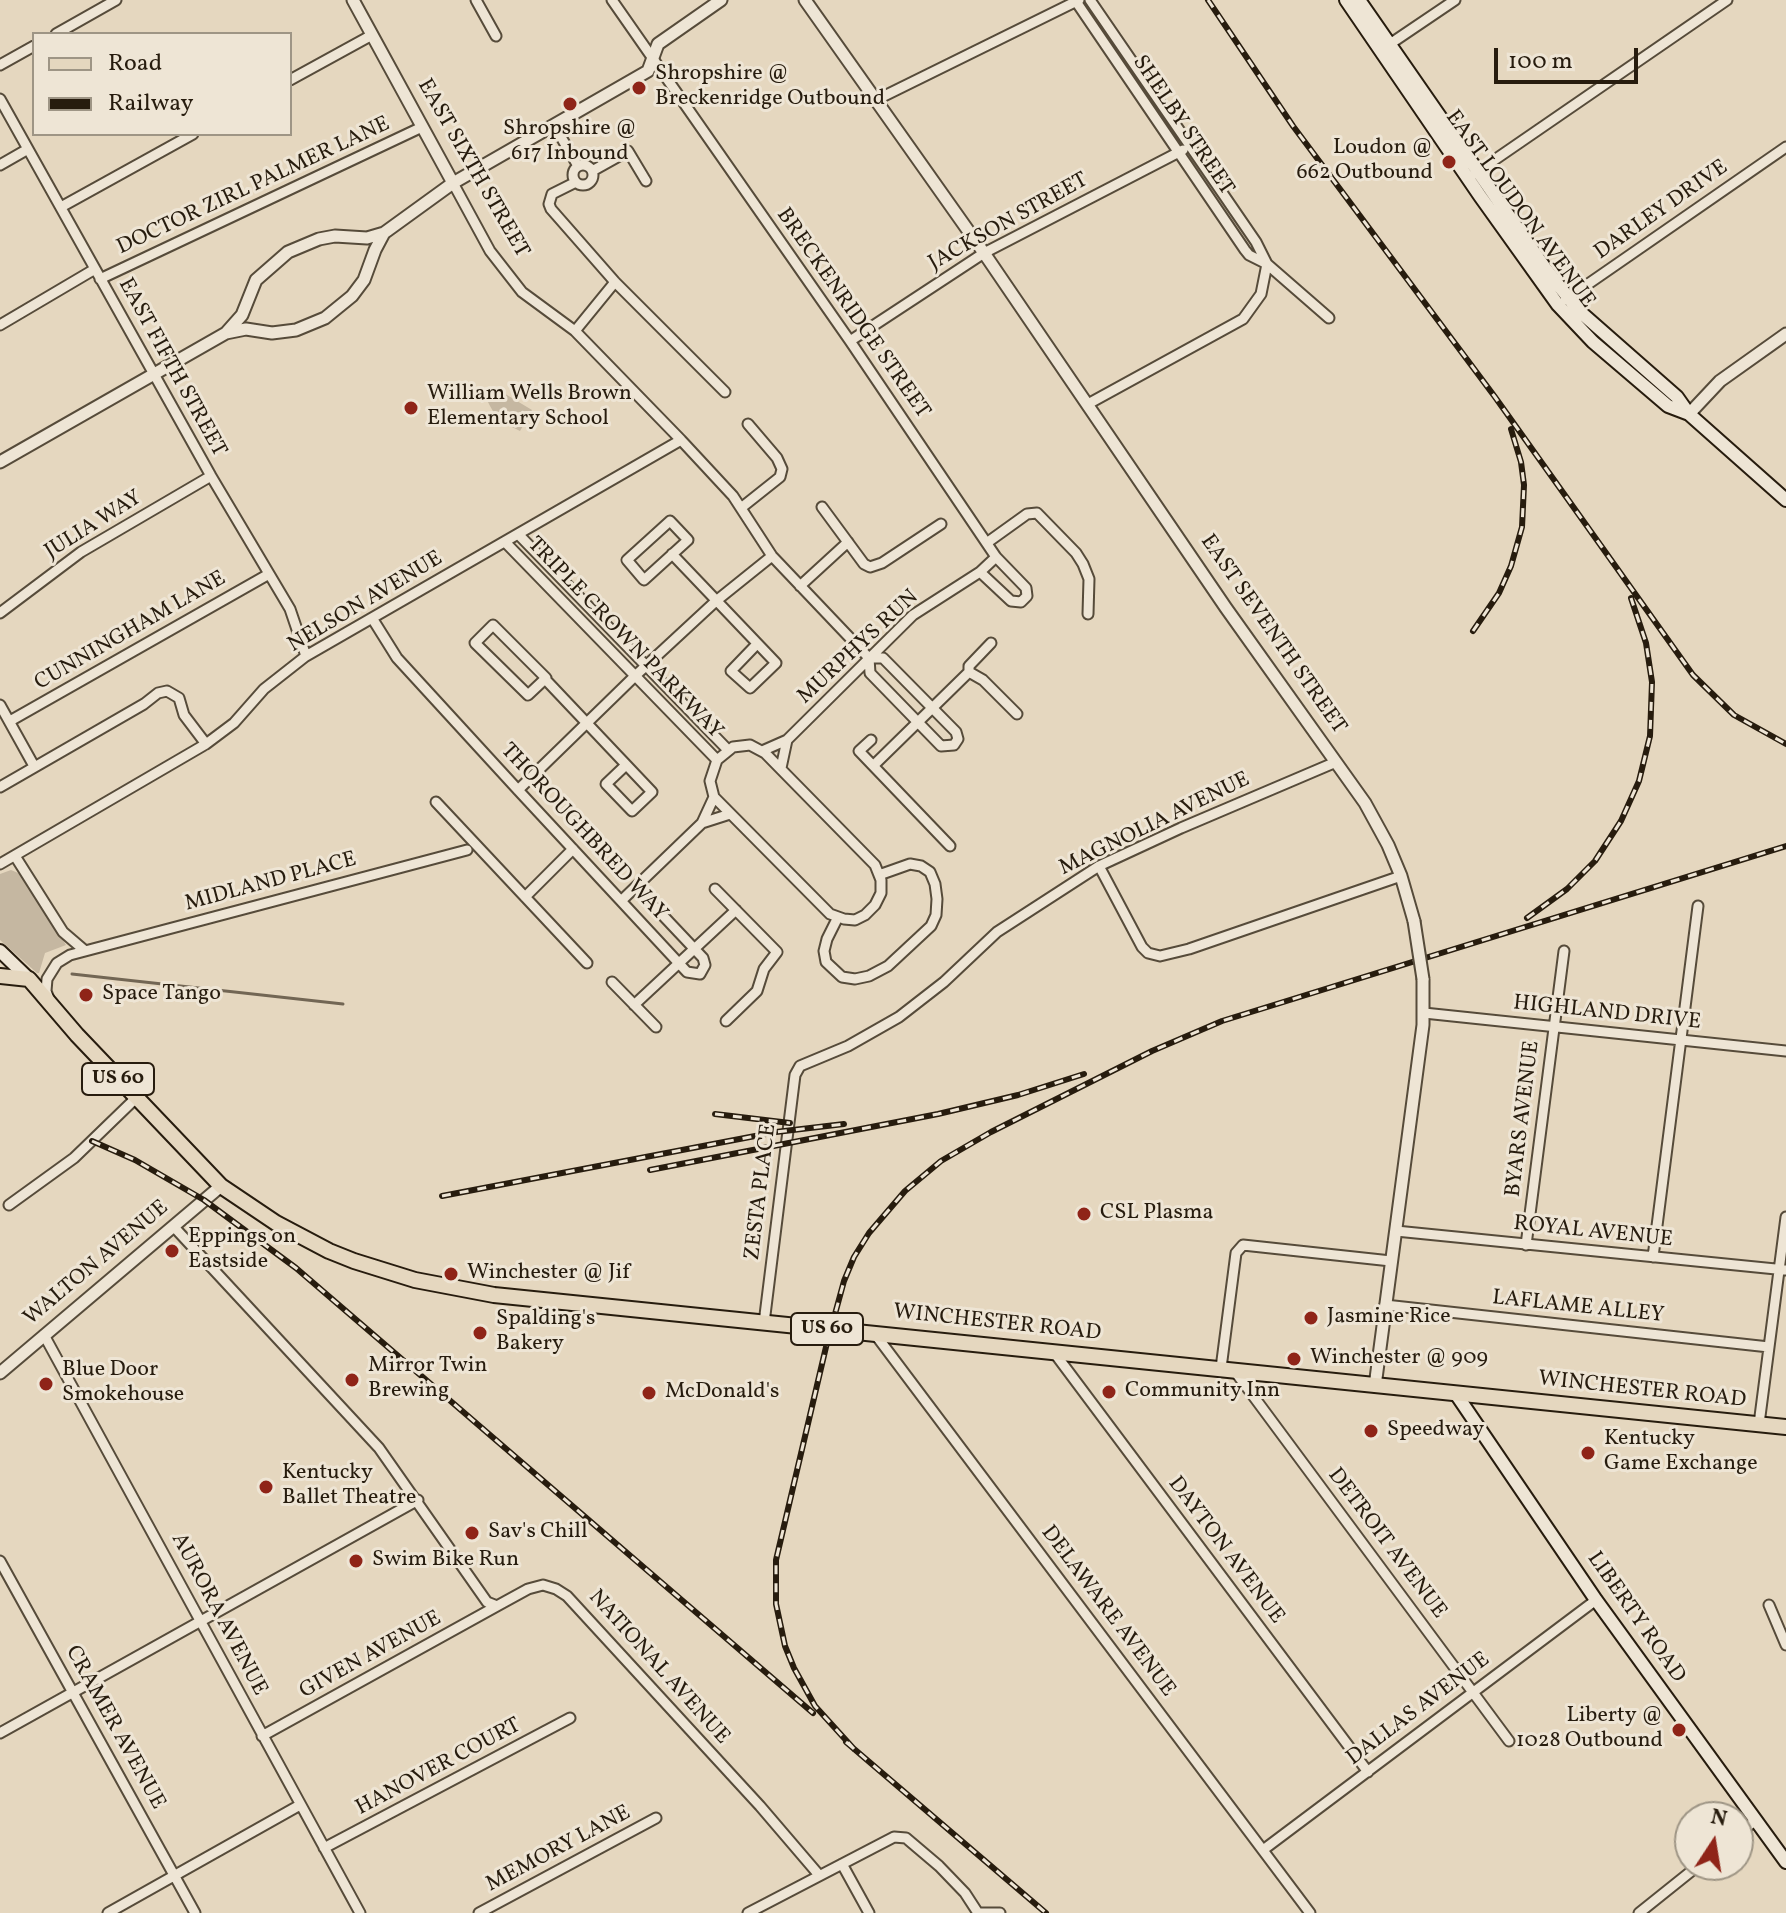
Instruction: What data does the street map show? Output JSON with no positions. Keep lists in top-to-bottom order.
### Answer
{
  "streets": {
    "main road": [
      "EAST LOUDON AVENUE",
      "US 60",
      "WINCHESTER ROAD",
      "LIBERTY ROAD"
    ],
    "street": [
      "SHELBY STREET",
      "EAST SIXTH STREET",
      "DOCTOR ZIRL PALMER LANE",
      "DARLEY DRIVE",
      "JACKSON STREET",
      "BRECKENRIDGE STREET",
      "EAST FIFTH STREET",
      "JULIA WAY",
      "NELSON AVENUE",
      "CUNNINGHAM LANE",
      "EAST SEVENTH STREET",
      "TRIPLE CROWN PARKWAY",
      "MURPHYS RUN",
      "MAGNOLIA AVENUE",
      "THOROUGHBRED WAY",
      "MIDLAND PLACE",
      "HIGHLAND DRIVE",
      "BYARS AVENUE",
      "ZESTA PLACE",
      "ROYAL AVENUE",
      "WALTON AVENUE",
      "LAFLAME ALLEY",
      "DETROIT AVENUE",
      "DAYTON AVENUE",
      "DELAWARE AVENUE",
      "AURORA AVENUE",
      "GIVEN AVENUE",
      "NATIONAL AVENUE",
      "DALLAS AVENUE",
      "CRAMER AVENUE",
      "HANOVER COURT",
      "MEMORY LANE"
    ]
  },
  "crossings": [
    ["SHELBY STREET", "JACKSON STREET"],
    ["EAST SIXTH STREET", "DOCTOR ZIRL PALMER LANE"],
    ["EAST SIXTH STREET", "NELSON AVENUE"],
    ["EAST SIXTH STREET", "MURPHYS RUN"],
    ["DOCTOR ZIRL PALMER LANE", "EAST FIFTH STREET"],
    ["EAST LOUDON AVENUE", "DARLEY DRIVE"],
    ["JACKSON STREET", "BRECKENRIDGE STREET"],
    ["JACKSON STREET", "EAST SEVENTH STREET"],
    ["BRECKENRIDGE STREET", "MURPHYS RUN"],
    ["EAST FIFTH STREET", "JULIA WAY"],
    ["EAST FIFTH STREET", "NELSON AVENUE"],
    ["EAST FIFTH STREET", "CUNNINGHAM LANE"],
    ["NELSON AVENUE", "TRIPLE CROWN PARKWAY"],
    ["NELSON AVENUE", "THOROUGHBRED WAY"],
    ["EAST SEVENTH STREET", "MAGNOLIA AVENUE"],
    ["EAST SEVENTH STREET", "HIGHLAND DRIVE"],
    ["EAST SEVENTH STREET", "ROYAL AVENUE"],
    ["EAST SEVENTH STREET", "LAFLAME ALLEY"],
    ["EAST SEVENTH STREET", "WINCHESTER ROAD"],
    ["TRIPLE CROWN PARKWAY", "MURPHYS RUN"],
    ["MAGNOLIA AVENUE", "ZESTA PLACE"],
    ["MIDLAND PLACE", "WINCHESTER ROAD"],
    ["HIGHLAND DRIVE", "BYARS AVENUE"],
    ["BYARS AVENUE", "ROYAL AVENUE"],
    ["ZESTA PLACE", "WINCHESTER ROAD"],
    ["WALTON AVENUE", "WINCHESTER ROAD"],
    ["WALTON AVENUE", "AURORA AVENUE"],
    ["WINCHESTER ROAD", "DETROIT AVENUE"],
    ["WINCHESTER ROAD", "DAYTON AVENUE"],
    ["WINCHESTER ROAD", "DELAWARE AVENUE"],
    ["WINCHESTER ROAD", "LIBERTY ROAD"],
    ["DETROIT AVENUE", "DALLAS AVENUE"],
    ["DAYTON AVENUE", "DALLAS AVENUE"],
    ["DELAWARE AVENUE", "DALLAS AVENUE"],
    ["AURORA AVENUE", "GIVEN AVENUE"],
    ["AURORA AVENUE", "HANOVER COURT"],
    ["LIBERTY ROAD", "DALLAS AVENUE"],
    ["GIVEN AVENUE", "NATIONAL AVENUE"]
  ],
  "places": [
    "Shropshire @ Breckenridge Outbound",
    "Shropshire @ 617 Inbound",
    "Loudon @ 662 Outbound",
    "William Wells Brown Elementary School",
    "Space Tango",
    "CSL Plasma",
    "Eppings on Eastside",
    "Winchester @ Jif",
    "Jasmine Rice",
    "Spalding's Bakery",
    "Winchester @ 909",
    "Mirror Twin Brewing",
    "Blue Door Smokehouse",
    "Community Inn",
    "McDonald's",
    "Speedway",
    "Kentucky Game Exchange",
    "Kentucky Ballet Theatre",
    "Sav's Chill",
    "Swim Bike Run",
    "Liberty @ 1028 Outbound"
  ],
  "legend": ["Road", "Railway"],
  "scale_bar": "100 m",
  "north": "top"
}
